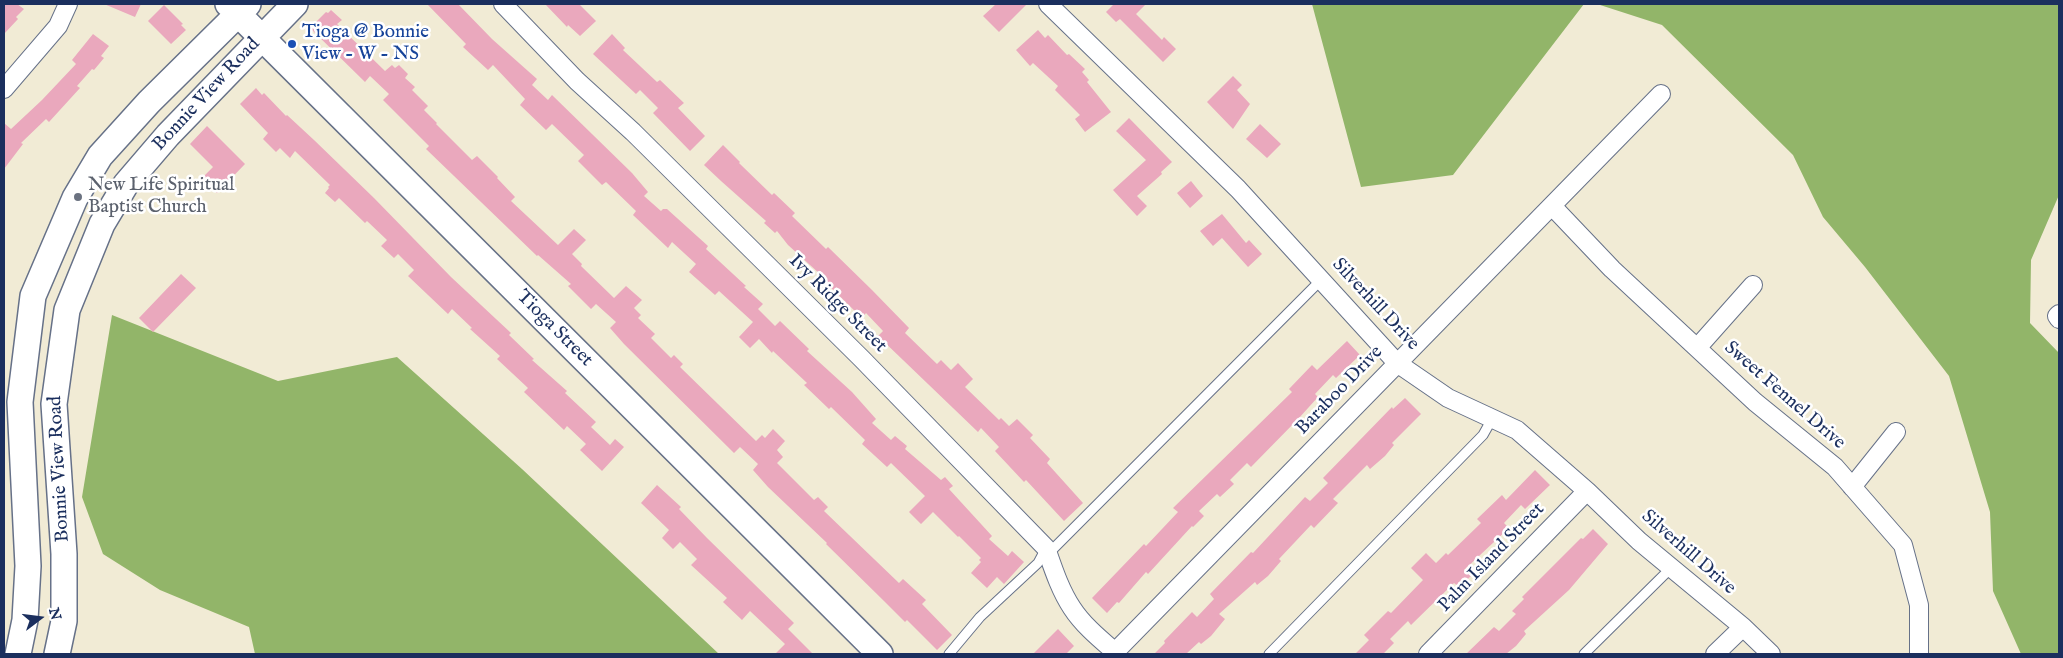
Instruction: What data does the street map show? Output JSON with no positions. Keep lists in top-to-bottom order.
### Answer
{
  "streets": {
    "main road": ["Bonnie View Road", "Tioga Street"],
    "street": [
      "Ivy Ridge Street",
      "Silverhill Drive",
      "Baraboo Drive",
      "Sweet Fennel Drive",
      "Palm Island Street"
    ]
  },
  "crossings": [
    ["Bonnie View Road", "Tioga Street"],
    ["Ivy Ridge Street", "Baraboo Drive"],
    ["Silverhill Drive", "Baraboo Drive"],
    ["Silverhill Drive", "Palm Island Street"],
    ["Baraboo Drive", "Sweet Fennel Drive"]
  ],
  "places": ["Tioga @ Bonnie View - W - NS", "New Life Spiritual Baptist Church"],
  "north": "right"
}
